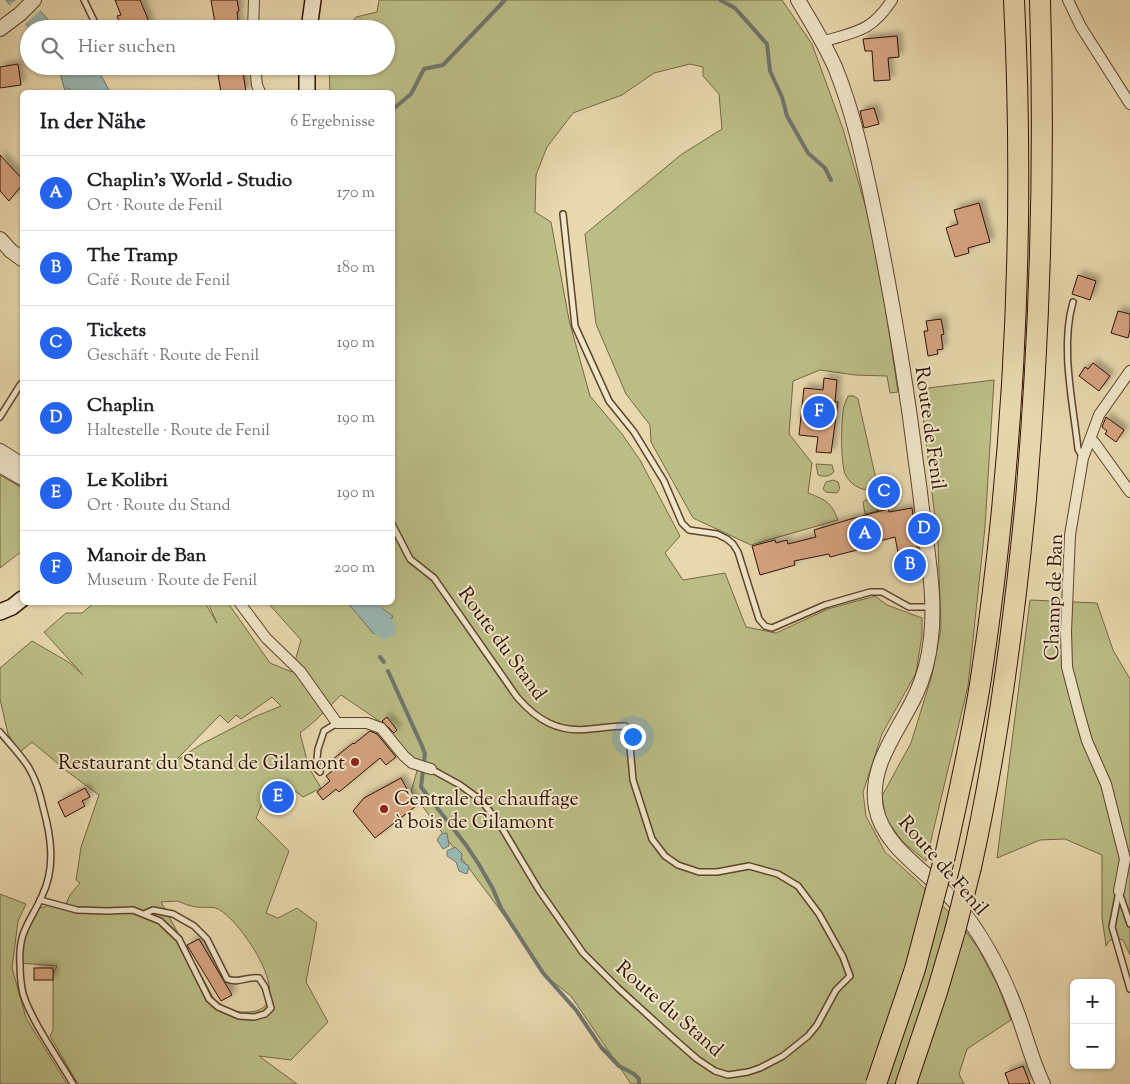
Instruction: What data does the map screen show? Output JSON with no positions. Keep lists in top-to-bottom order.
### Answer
{
  "streets": {
    "street": ["Route de Fenil", "Champ de Ban", "Route du Stand"]
  },
  "places": ["Restaurant du Stand de Gilamont", "Centrale de chauffage à bois de Gilamont"],
  "page": {
    "search": "Hier suchen",
    "heading": ["In der Nähe", "6 Ergebnisse"],
    "list": [
      {
        "mark": "A",
        "name": "Chaplin's World - Studio",
        "note": "Ort · Route de Fenil",
        "value": "170 m"
      },
      {
        "mark": "B",
        "name": "The Tramp",
        "note": "Café · Route de Fenil",
        "value": "180 m"
      },
      {
        "mark": "C",
        "name": "Tickets",
        "note": "Geschäft · Route de Fenil",
        "value": "190 m"
      },
      {
        "mark": "D",
        "name": "Chaplin",
        "note": "Haltestelle · Route de Fenil",
        "value": "190 m"
      },
      {
        "mark": "E",
        "name": "Le Kolibri",
        "note": "Ort · Route du Stand",
        "value": "190 m"
      },
      {
        "mark": "F",
        "name": "Manoir de Ban",
        "note": "Museum · Route de Fenil",
        "value": "200 m"
      }
    ],
    "pins": [
      "F",
      "C",
      "D",
      "A",
      "B",
      "E"
    ],
    "map_buttons": ["+", "−"]
  }
}
